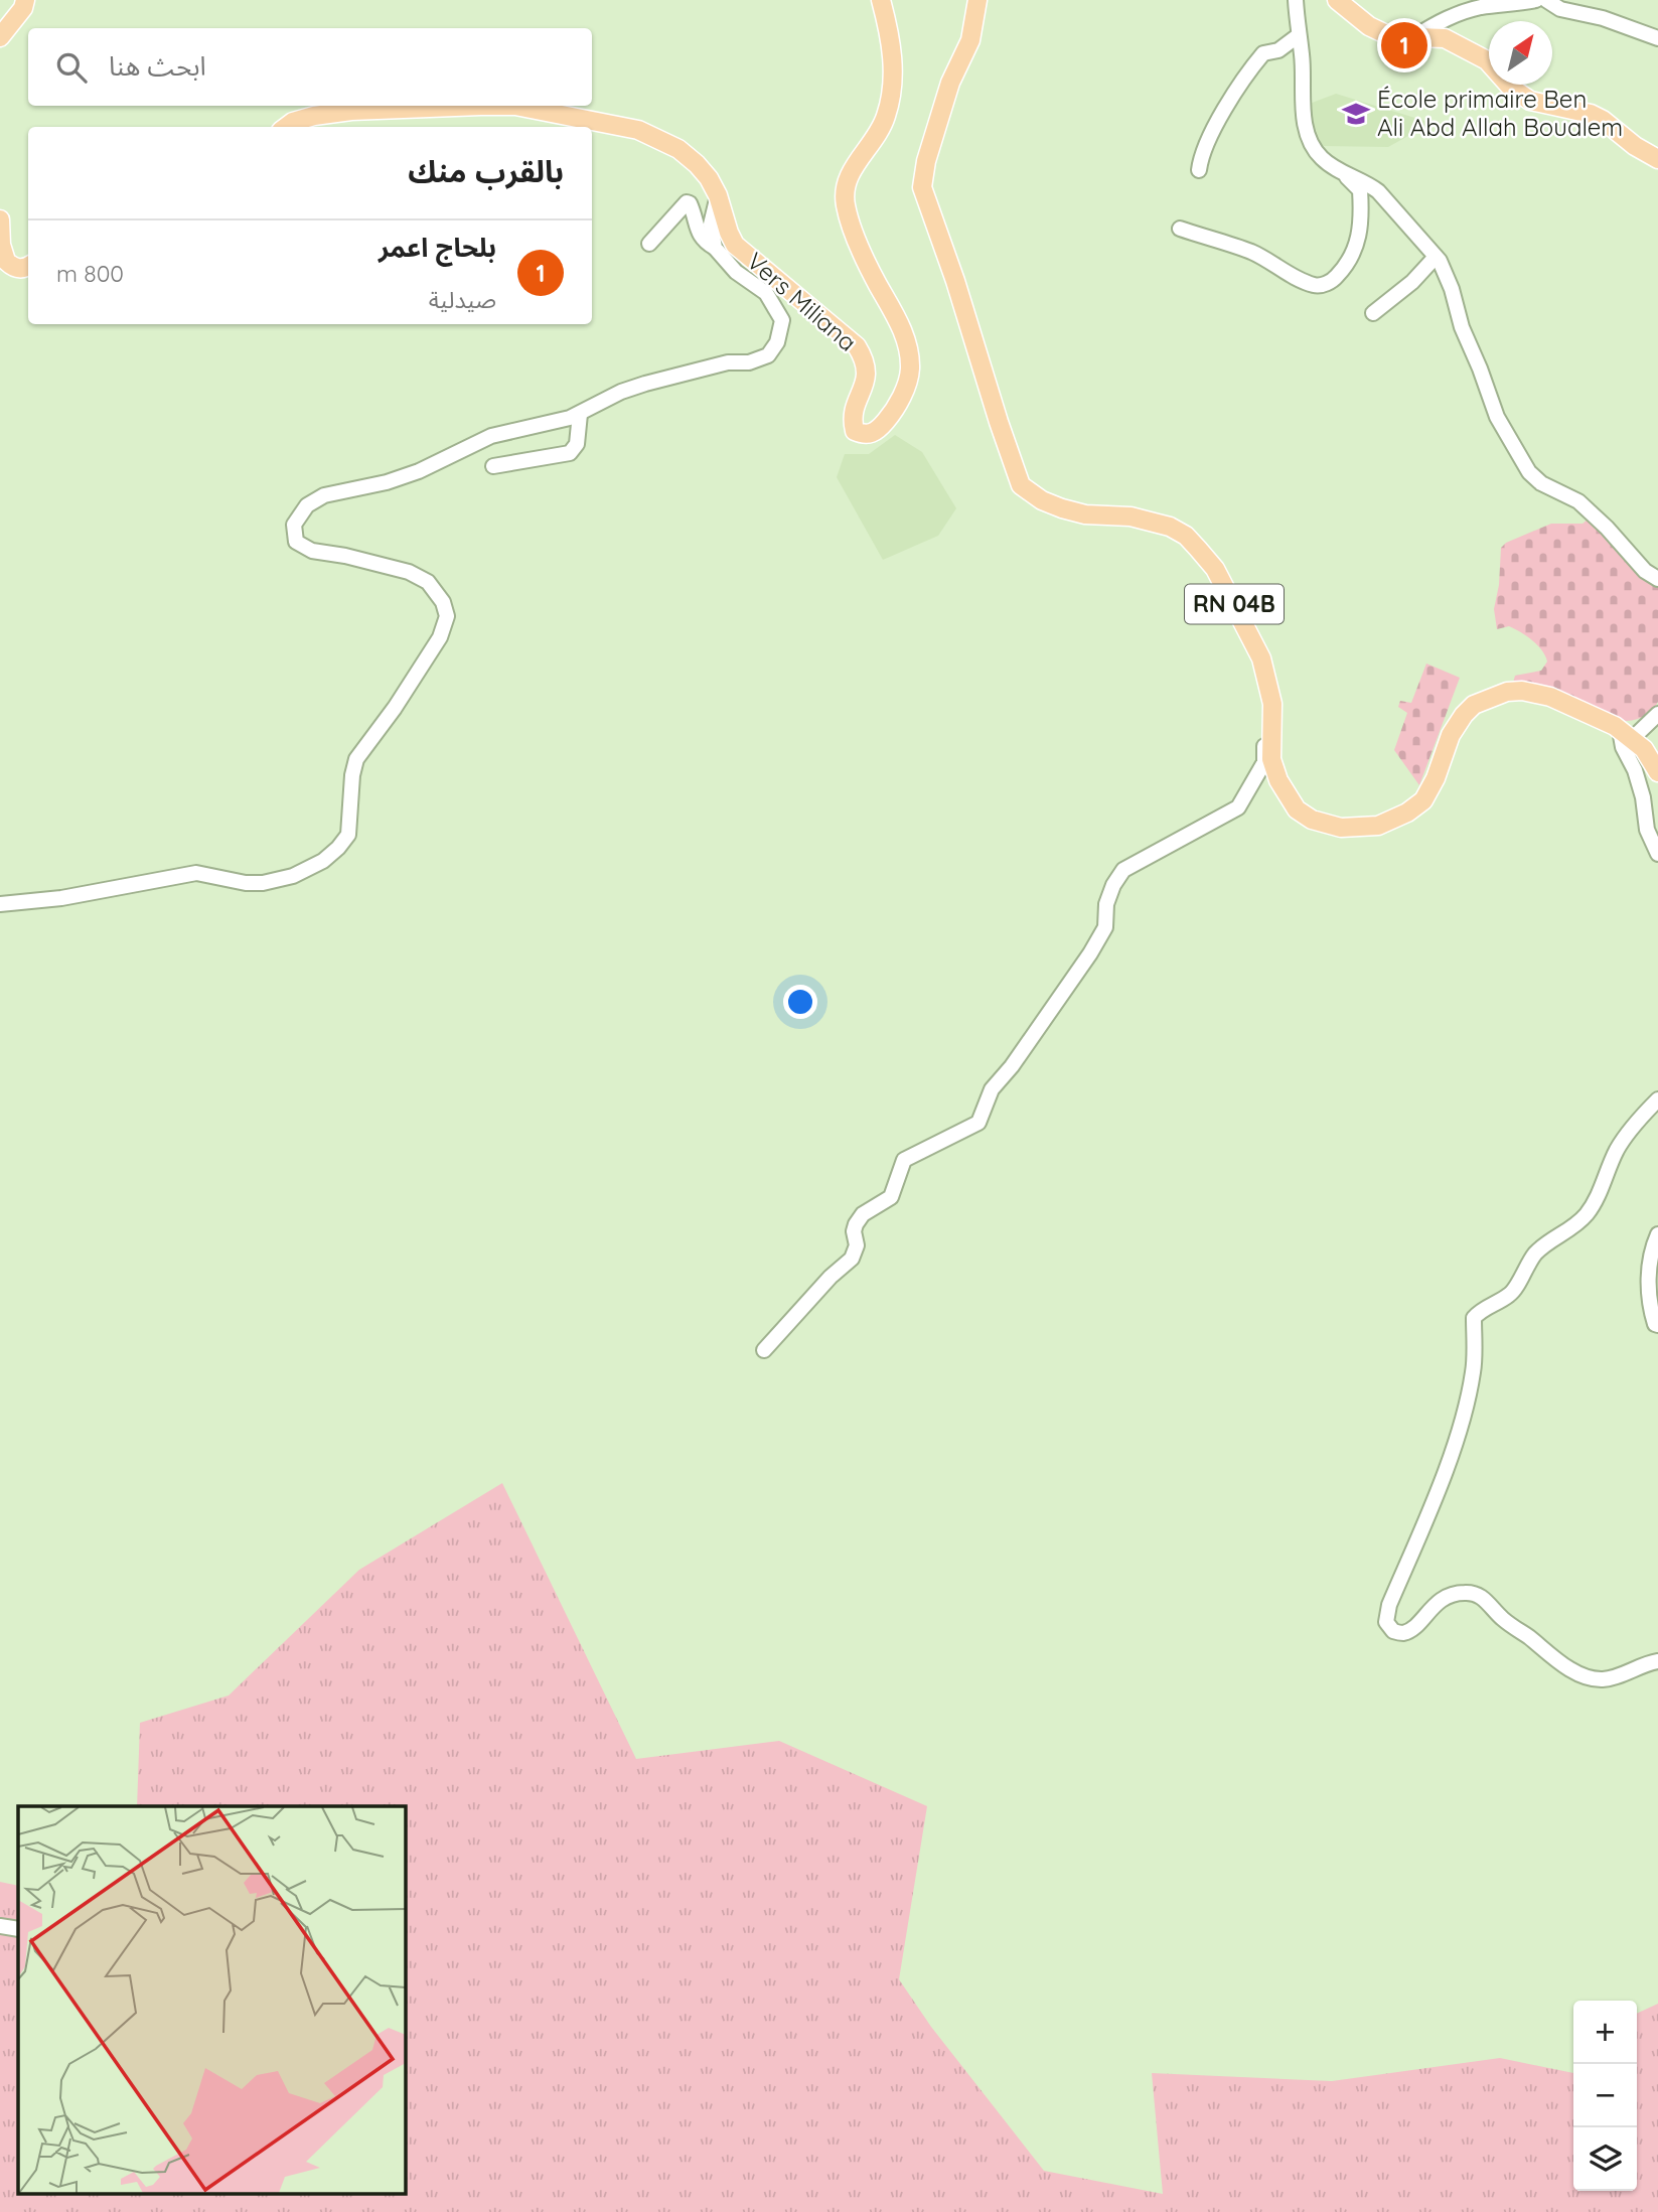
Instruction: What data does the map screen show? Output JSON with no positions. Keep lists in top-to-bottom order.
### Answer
{
  "streets": {
    "main road": ["Vers Miliana", "RN 04B"]
  },
  "places": {
    "school or university": ["École primaire Ben Ali Abd Allah Boualem"]
  },
  "north": "top right",
  "page": {
    "pins": "1",
    "search": "ابحث هنا",
    "heading": "بالقرب منك",
    "list": [
      {
        "mark": "1",
        "name": "بلحاج اعمر",
        "note": "صيدلية",
        "value": "800 m"
      }
    ],
    "map_buttons": ["+", "−"]
  }
}
